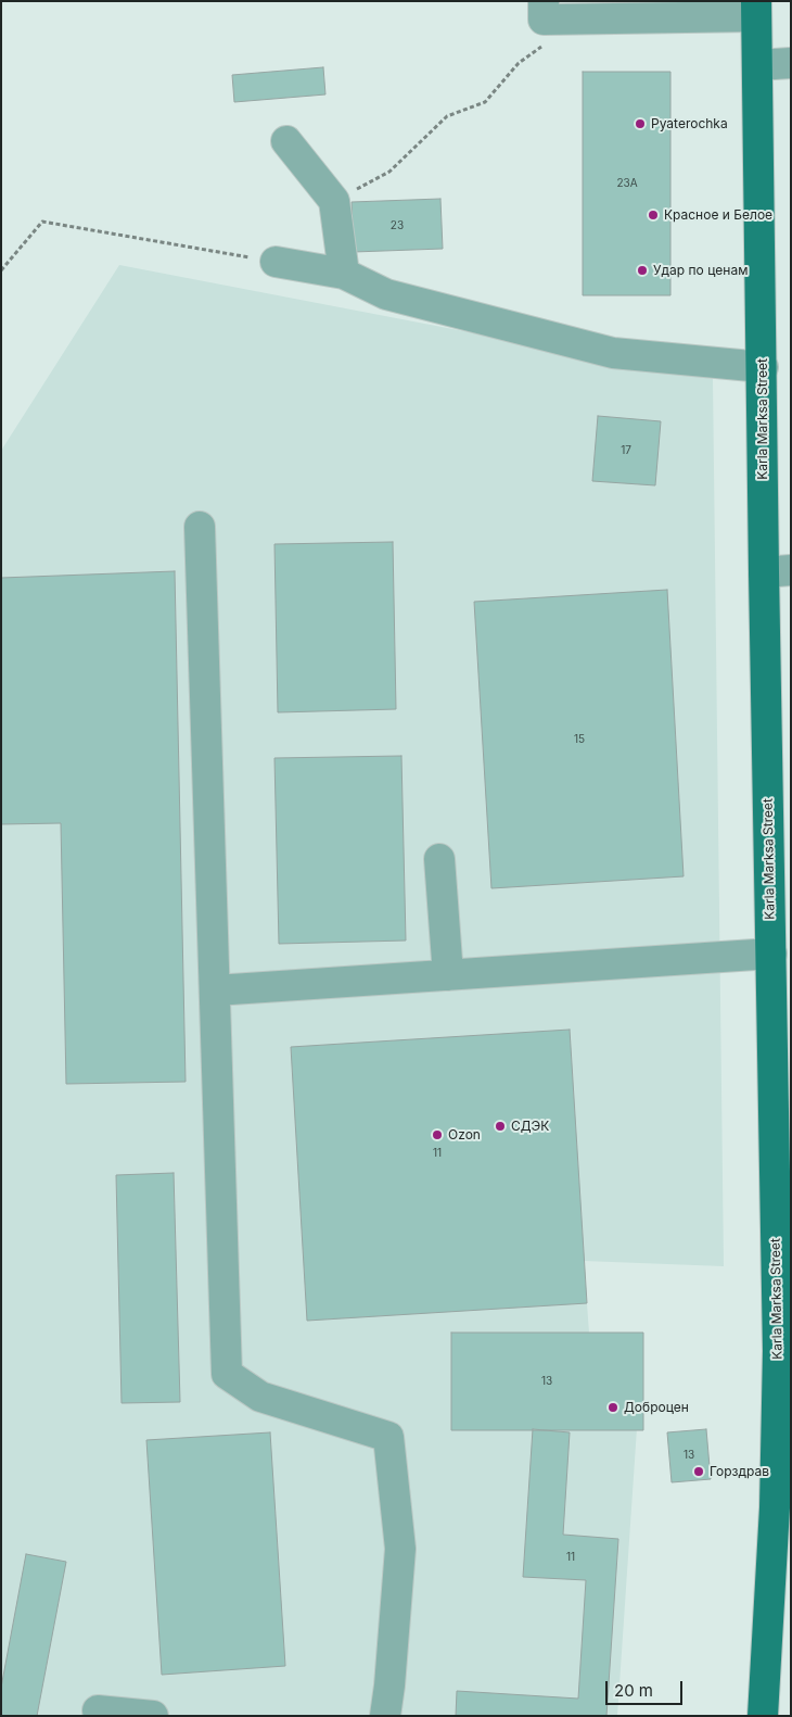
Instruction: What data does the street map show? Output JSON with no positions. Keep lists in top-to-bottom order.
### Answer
{
  "streets": {
    "main road": ["Karla Marksa Street"]
  },
  "places": [
    "Pyaterochka",
    "Красное и Белое",
    "Удар по ценам",
    "СДЭК",
    "Ozon",
    "Доброцен",
    "Горздрав"
  ],
  "house_numbers": [
    "23А",
    "23",
    "17",
    "15",
    "11",
    "13",
    "13",
    "11"
  ],
  "scale_bar": "20 m"
}
